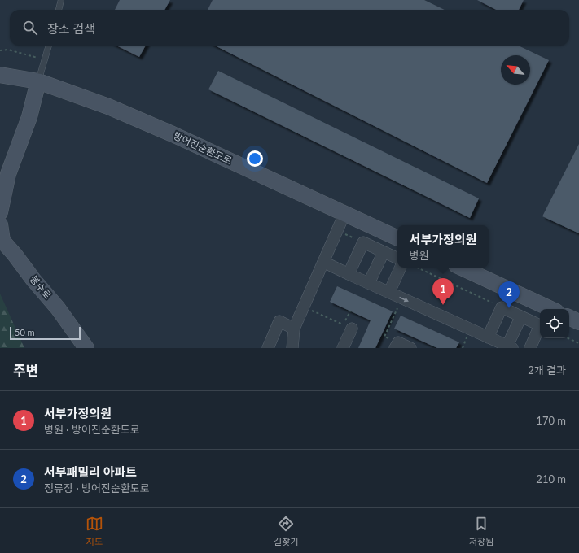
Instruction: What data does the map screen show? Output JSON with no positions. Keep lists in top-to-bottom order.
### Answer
{
  "streets": {
    "main road": ["방어진순환도로", "봉수로"]
  },
  "scale_bar": "50 m",
  "north": "top left",
  "page": {
    "search": "장소 검색",
    "popup": ["서부가정의원", "병원"],
    "pins": ["1", "2"],
    "scale": "50 m",
    "heading": ["주변", "2개 결과"],
    "list": [
      {
        "mark": "1",
        "name": "서부가정의원",
        "note": "병원 · 방어진순환도로",
        "value": "170 m"
      },
      {
        "mark": "2",
        "name": "서부패밀리 아파트",
        "note": "정류장 · 방어진순환도로",
        "value": "210 m"
      }
    ],
    "nav": ["지도", "길찾기", "저장됨"]
  }
}
